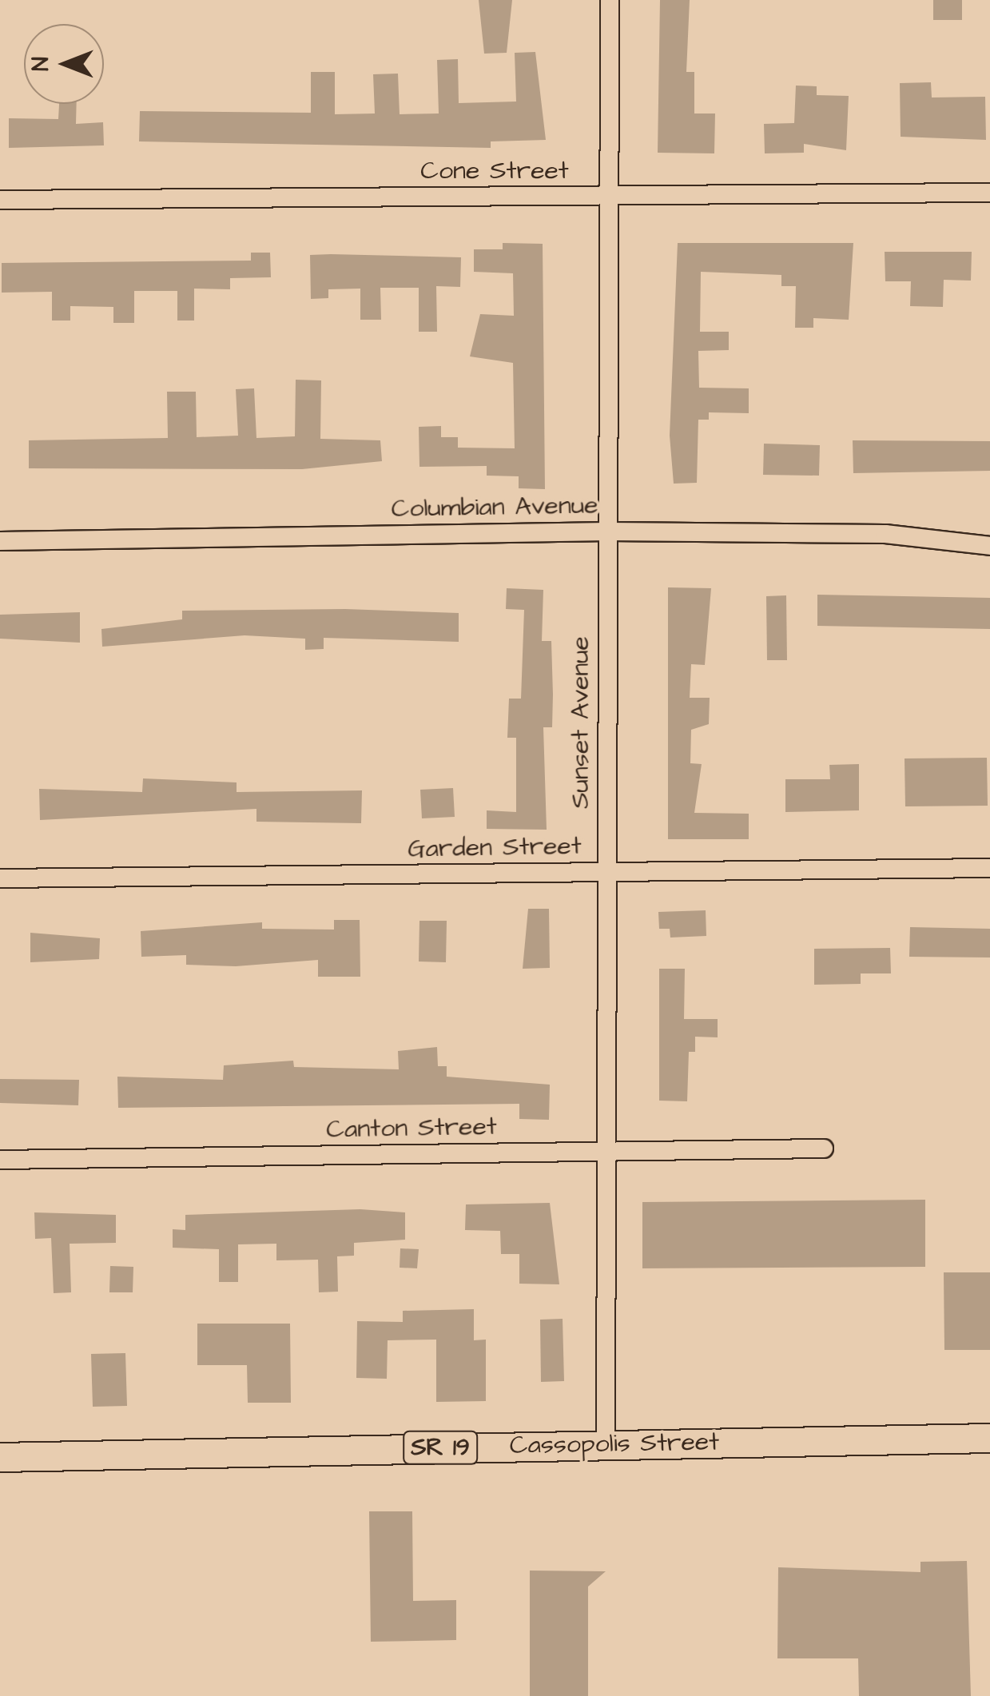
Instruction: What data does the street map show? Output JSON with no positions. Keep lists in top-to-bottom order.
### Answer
{
  "streets": {
    "main road": ["Cassopolis Street", "SR 19"],
    "street": [
      "Cone Street",
      "Columbian Avenue",
      "Sunset Avenue",
      "Garden Street",
      "Canton Street"
    ]
  },
  "crossings": [
    ["Cone Street", "Sunset Avenue"],
    ["Columbian Avenue", "Sunset Avenue"],
    ["Sunset Avenue", "Garden Street"],
    ["Sunset Avenue", "Canton Street"],
    ["Sunset Avenue", "Cassopolis Street"]
  ],
  "north": "left"
}
